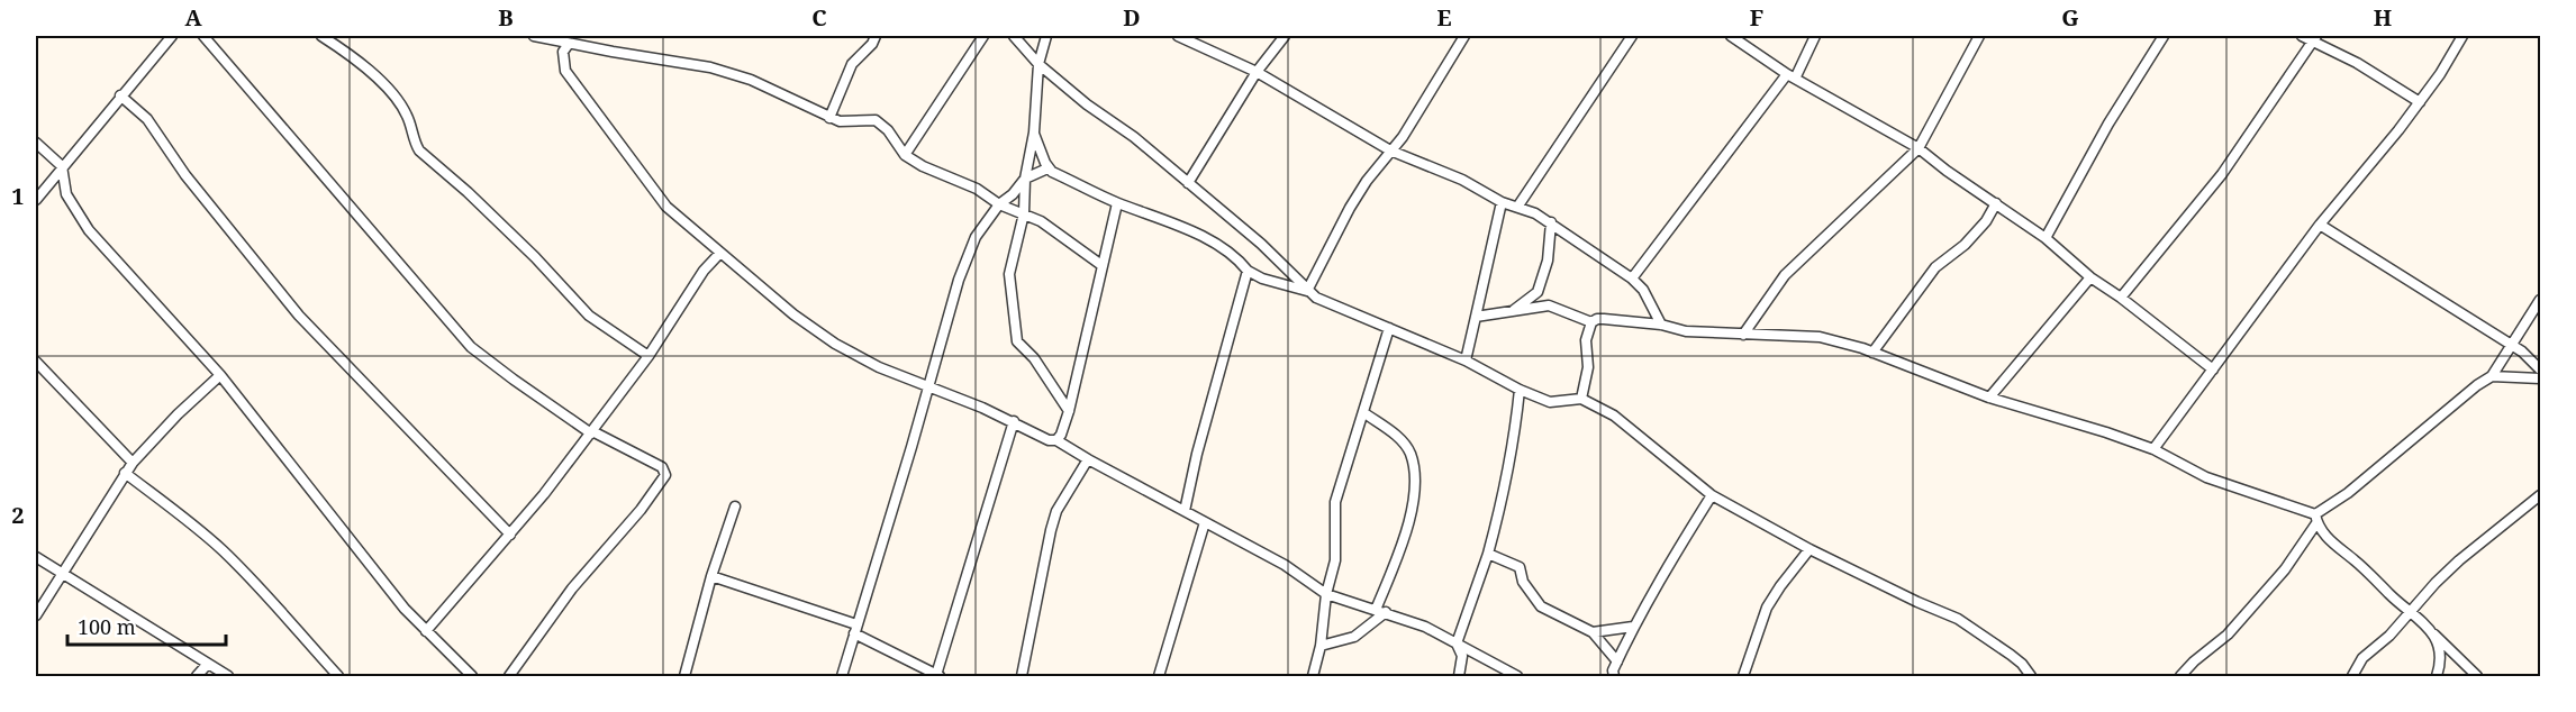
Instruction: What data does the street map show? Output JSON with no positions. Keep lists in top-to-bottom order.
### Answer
{
  "scale_bar": "100 m",
  "grid": {
    "columns": [
      "A",
      "B",
      "C",
      "D",
      "E",
      "F",
      "G",
      "H"
    ],
    "rows": ["1", "2"]
  }
}
